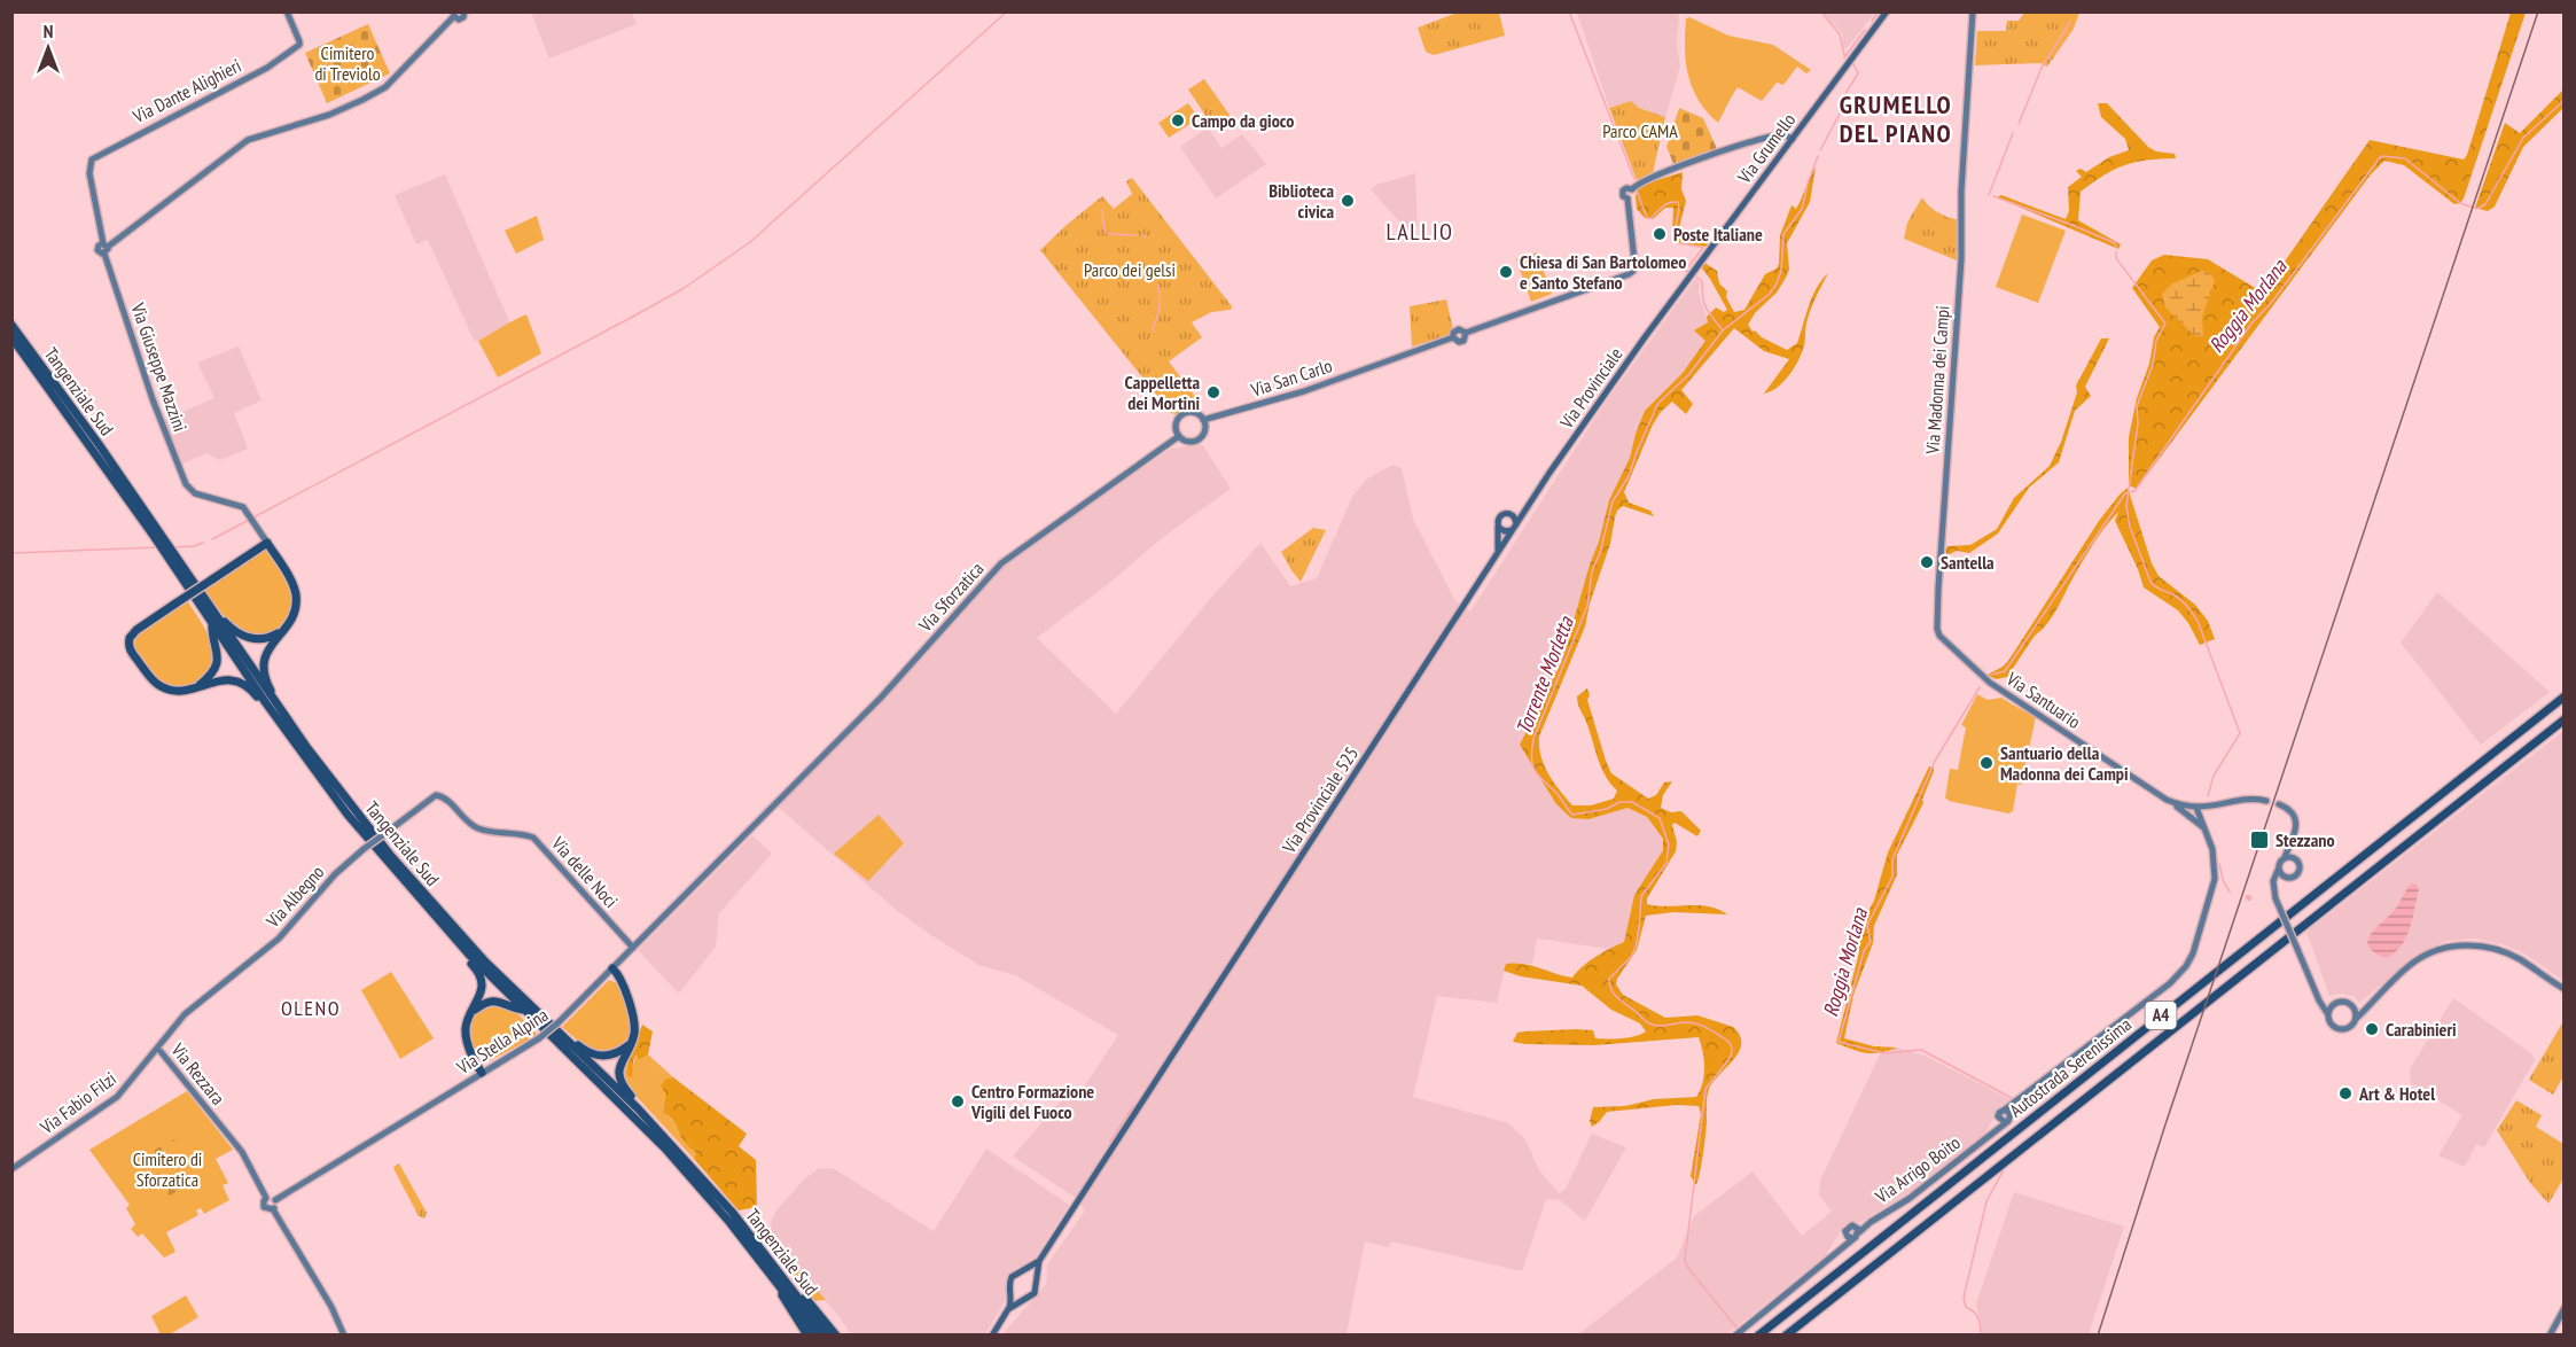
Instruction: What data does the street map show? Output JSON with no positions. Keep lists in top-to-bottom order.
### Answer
{
  "streets": {
    "highway": ["Tangenziale Sud", "A4", "Autostrada Serenissima"],
    "main road": ["Via Grumello", "Via Provinciale", "Via Provinciale 525"],
    "street": [
      "Via Dante Alighieri",
      "Via Giuseppe Mazzini",
      "Via San Carlo",
      "Via Madonna dei Campi",
      "Via Sforzatica",
      "Via Santuario",
      "Via delle Noci",
      "Via Albegno",
      "Via Stella Alpina",
      "Via Rezzara",
      "Via Fabio Filzi",
      "Via Arrigo Boito"
    ]
  },
  "crossings": [
    ["Via Dante Alighieri", "Via Giuseppe Mazzini"],
    ["Via Grumello", "Via San Carlo"],
    ["Via Grumello", "Via Provinciale"],
    ["Via San Carlo", "Via Sforzatica"],
    ["Via Madonna dei Campi", "Via Santuario"],
    ["Via Provinciale", "Via Provinciale 525"],
    ["Via Sforzatica", "Via Stella Alpina"],
    ["Via Santuario", "Via Arrigo Boito"],
    ["Via delle Noci", "Via Albegno"],
    ["Via delle Noci", "Via Stella Alpina"],
    ["Via Albegno", "Via Fabio Filzi"],
    ["Via Stella Alpina", "Via Rezzara"],
    ["Via Rezzara", "Via Fabio Filzi"]
  ],
  "districts": ["GRUMELLO DEL PIANO", "LALLIO", "OLENO"],
  "water": ["Roggia Morlana", "Torrente Morletta"],
  "parks": [
    "Cimitero di Treviolo",
    "Parco CAMA",
    "Parco dei gelsi",
    "Cimitero di Sforzatica"
  ],
  "places": {
    "other": [
      "Campo da gioco",
      "Biblioteca civica",
      "Poste Italiane",
      "Chiesa di San Bartolomeo e Santo Stefano",
      "Cappelletta dei Mortini",
      "Santella",
      "Santuario della Madonna dei Campi",
      "Carabinieri",
      "Art & Hotel",
      "Centro Formazione Vigili del Fuoco"
    ],
    "transit": ["Stezzano"]
  },
  "north": "top"
}
